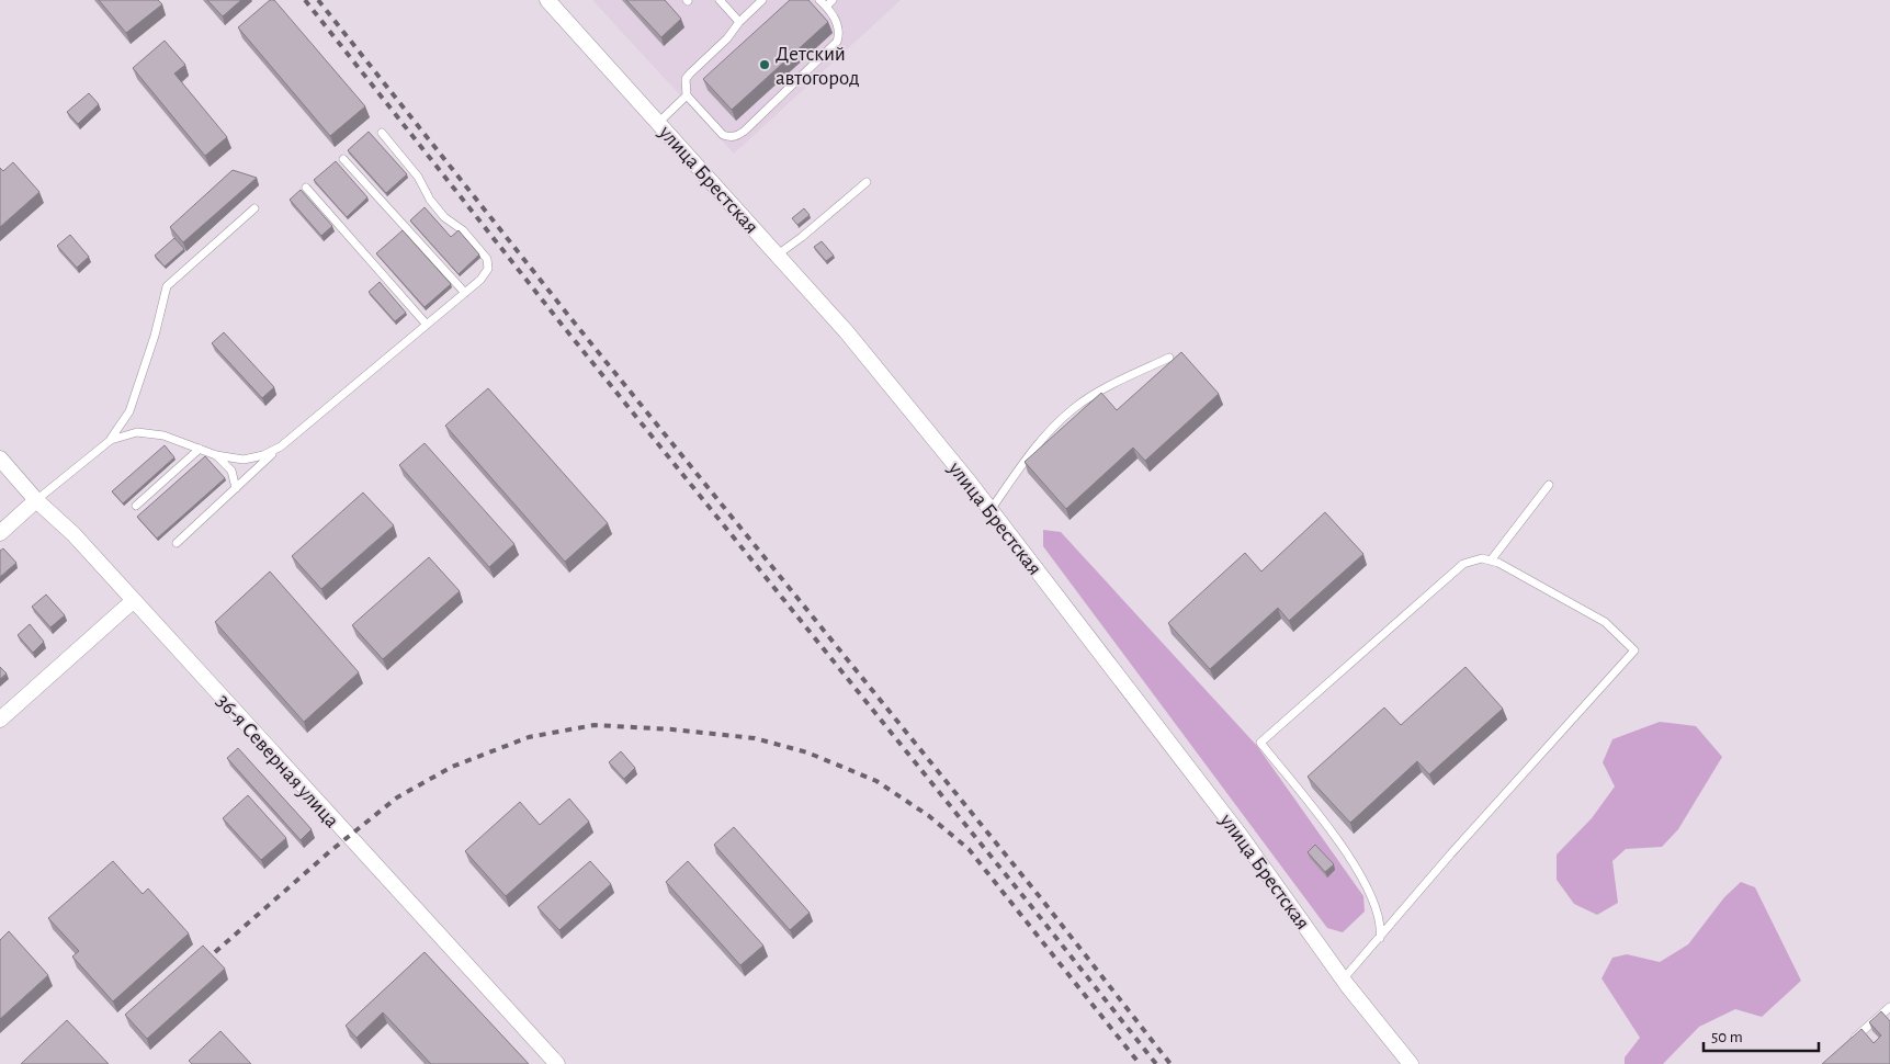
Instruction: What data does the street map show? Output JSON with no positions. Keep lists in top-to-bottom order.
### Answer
{
  "streets": {
    "street": ["улица Брестская", "36-я Северная улица"]
  },
  "places": ["Детский автогород"],
  "scale_bar": "50 m"
}
